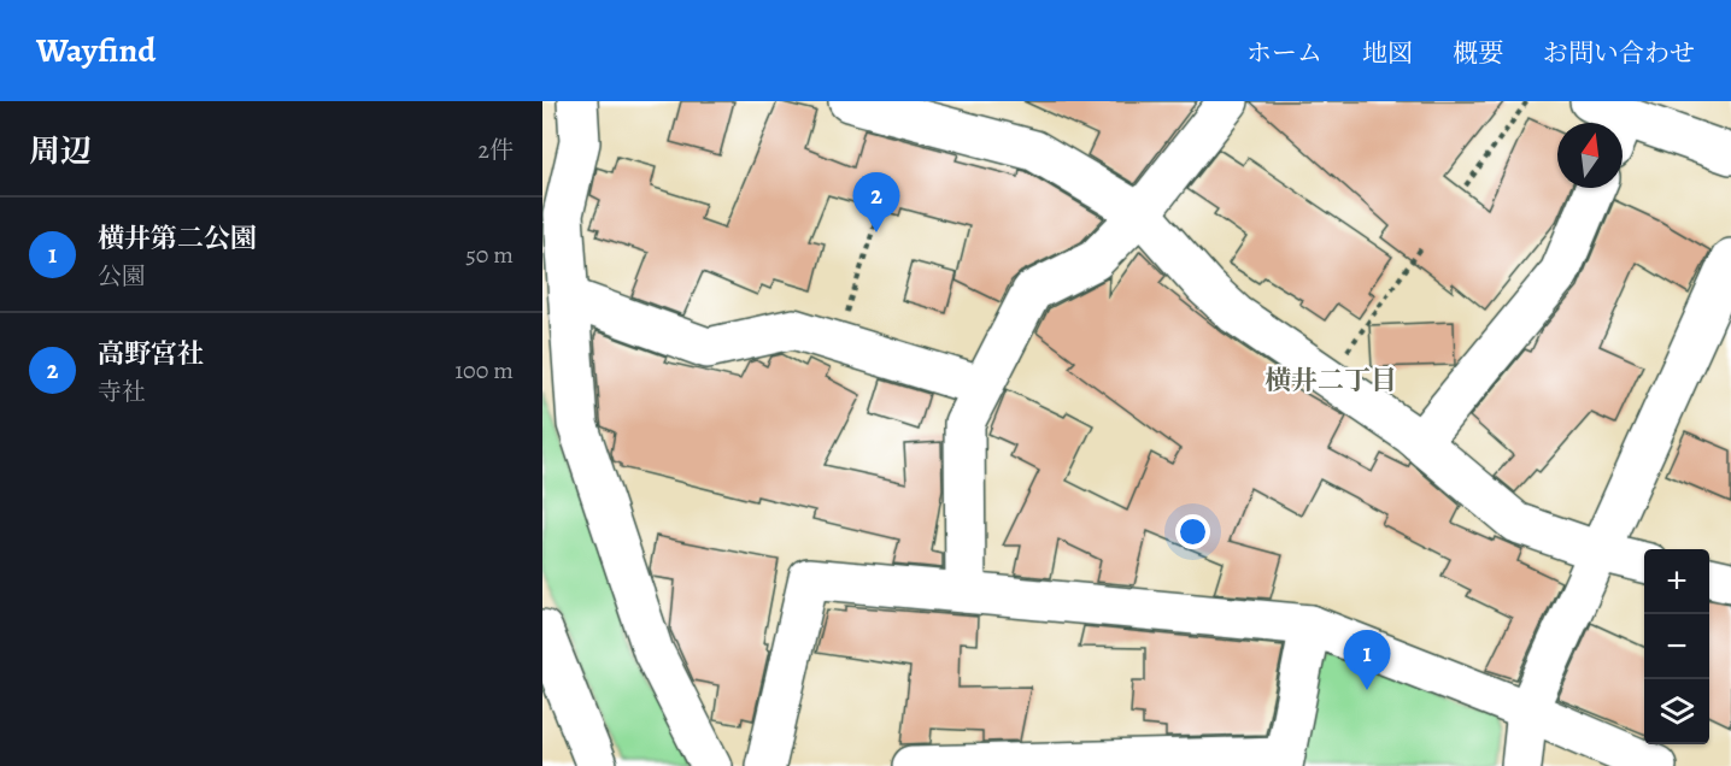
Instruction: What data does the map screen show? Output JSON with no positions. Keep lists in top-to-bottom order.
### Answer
{
  "districts": ["横井二丁目"],
  "north": "top",
  "page": {
    "header": "Wayfind",
    "nav": [
      "ホーム",
      "地図",
      "概要",
      "お問い合わせ"
    ],
    "heading": ["周辺", "2件"],
    "pins": ["2", "1"],
    "list": [
      {
        "mark": "1",
        "name": "横井第二公園",
        "note": "公園",
        "value": "50 m"
      },
      {
        "mark": "2",
        "name": "高野宮社",
        "note": "寺社",
        "value": "100 m"
      }
    ],
    "map_buttons": ["+", "−"]
  }
}
